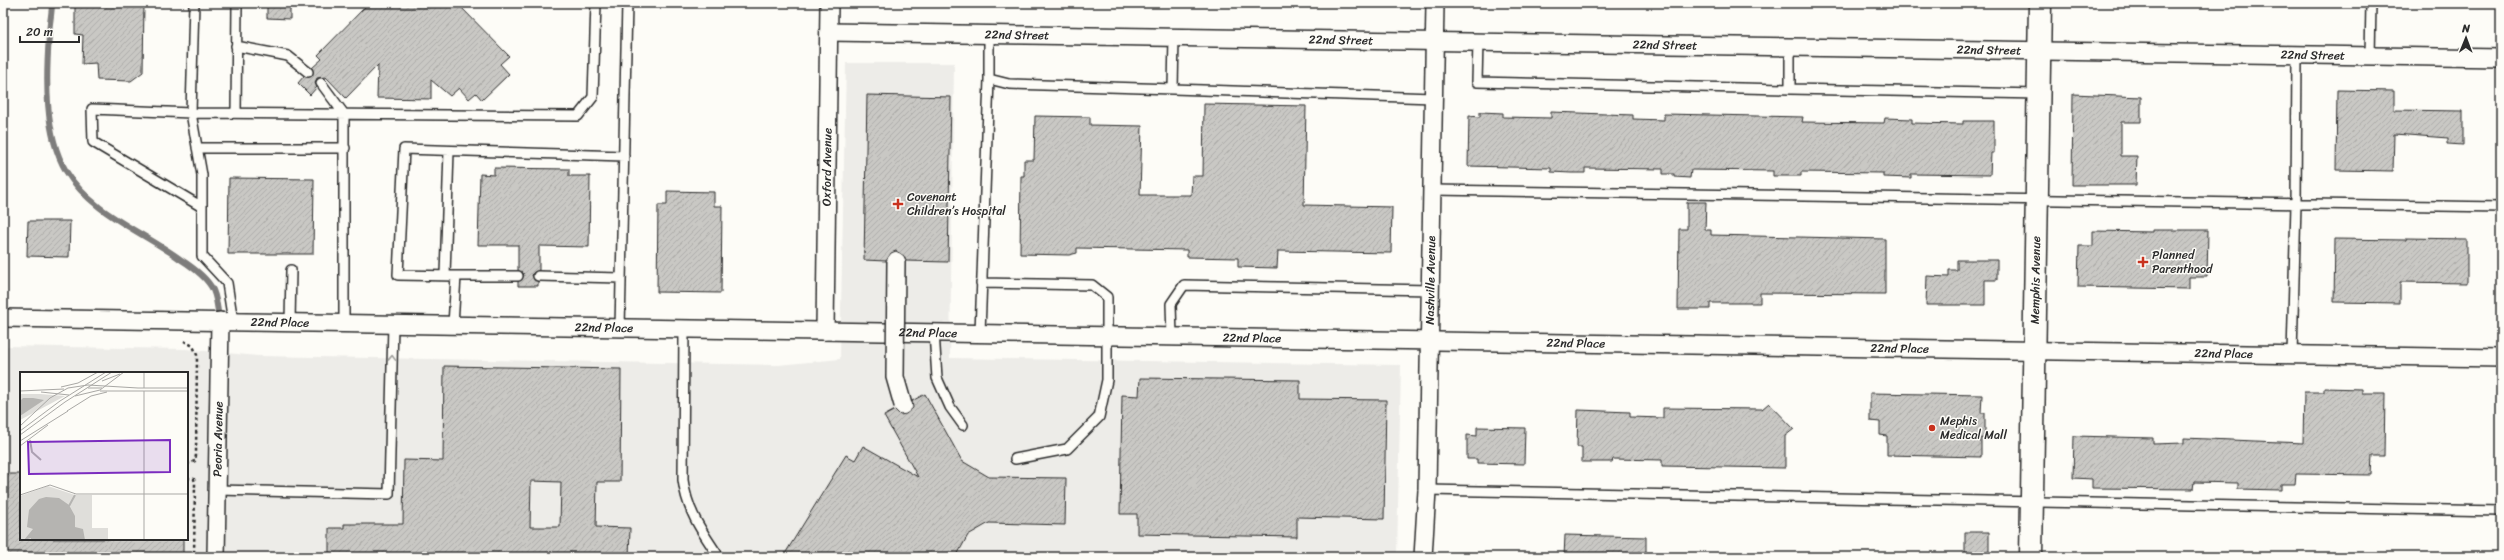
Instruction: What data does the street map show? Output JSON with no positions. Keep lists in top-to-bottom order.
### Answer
{
  "streets": {
    "street": [
      "22nd Street",
      "Oxford Avenue",
      "Nashville Avenue",
      "Memphis Avenue",
      "22nd Place",
      "Peoria Avenue"
    ]
  },
  "crossings": [
    ["22nd Street", "Oxford Avenue"],
    ["22nd Street", "Nashville Avenue"],
    ["22nd Street", "Memphis Avenue"],
    ["Oxford Avenue", "22nd Place"],
    ["Nashville Avenue", "22nd Place"],
    ["Memphis Avenue", "22nd Place"],
    ["22nd Place", "Peoria Avenue"]
  ],
  "places": {
    "health": ["Covenant Children’s Hospital", "Planned Parenthood"],
    "other": ["Mephis Medical Mall"]
  },
  "scale_bar": "20 m",
  "north": "top"
}
